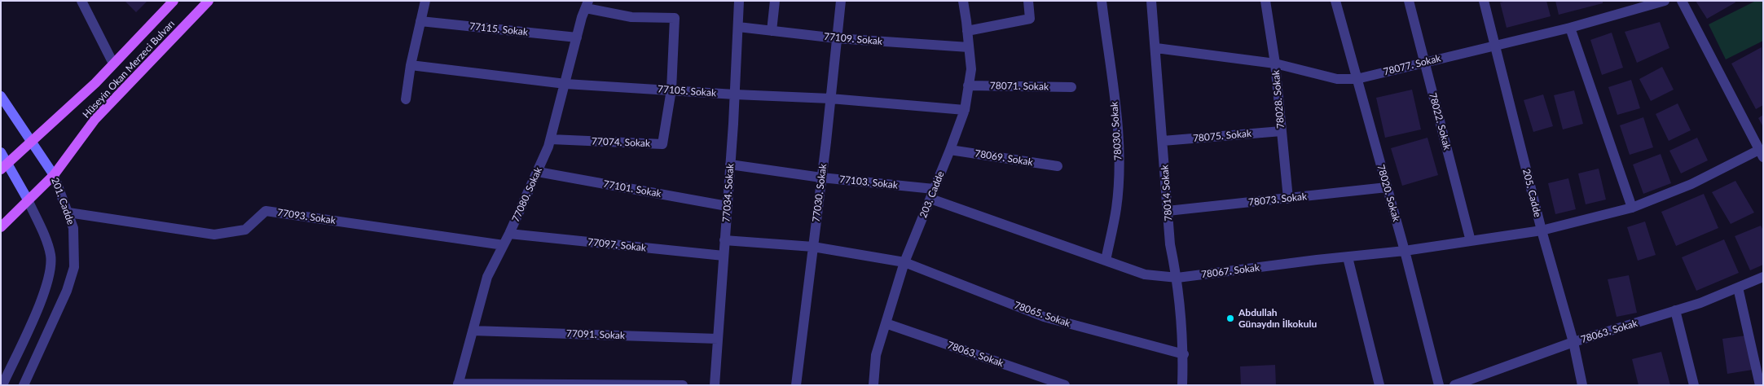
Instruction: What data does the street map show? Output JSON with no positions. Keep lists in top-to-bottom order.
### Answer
{
  "streets": {
    "main road": ["Hüseyin Okan Merzeci Bulvarı", "201. Cadde"],
    "street": [
      "77115. Sokak",
      "77109. Sokak",
      "78077. Sokak",
      "78071. Sokak",
      "77105. Sokak",
      "78028. Sokak",
      "78022. Sokak",
      "78030. Sokak",
      "78075. Sokak",
      "77074. Sokak",
      "78069. Sokak",
      "77103. Sokak",
      "77101. Sokak",
      "77034. Sokak",
      "77030. Sokak",
      "78014 Sokak",
      "78020. Sokak",
      "205. Cadde",
      "77080. Sokak",
      "203. Cadde",
      "78073. Sokak",
      "77093. Sokak",
      "77097. Sokak",
      "78067. Sokak",
      "78065. Sokak",
      "78063. Sokak",
      "77091. Sokak"
    ]
  },
  "crossings": [
    ["77115. Sokak", "77080. Sokak"],
    ["77109. Sokak", "77034. Sokak"],
    ["77109. Sokak", "77030. Sokak"],
    ["77109. Sokak", "203. Cadde"],
    ["78077. Sokak", "78028. Sokak"],
    ["78077. Sokak", "78022. Sokak"],
    ["78077. Sokak", "78014 Sokak"],
    ["78077. Sokak", "78020. Sokak"],
    ["78077. Sokak", "205. Cadde"],
    ["Hüseyin Okan Merzeci Bulvarı", "201. Cadde"],
    ["78071. Sokak", "203. Cadde"],
    ["77105. Sokak", "77074. Sokak"],
    ["77105. Sokak", "77034. Sokak"],
    ["77105. Sokak", "77030. Sokak"],
    ["77105. Sokak", "77080. Sokak"],
    ["77105. Sokak", "203. Cadde"],
    ["78028. Sokak", "78075. Sokak"],
    ["78028. Sokak", "78073. Sokak"],
    ["78022. Sokak", "78067. Sokak"],
    ["78030. Sokak", "78067. Sokak"],
    ["78075. Sokak", "78014 Sokak"],
    ["77074. Sokak", "77080. Sokak"],
    ["78069. Sokak", "203. Cadde"],
    ["77103. Sokak", "77034. Sokak"],
    ["77103. Sokak", "77030. Sokak"],
    ["77103. Sokak", "203. Cadde"],
    ["77103. Sokak", "78067. Sokak"],
    ["77101. Sokak", "77034. Sokak"],
    ["77101. Sokak", "77080. Sokak"],
    ["77034. Sokak", "77097. Sokak"],
    ["77034. Sokak", "77091. Sokak"],
    ["78014 Sokak", "78073. Sokak"],
    ["78014 Sokak", "78067. Sokak"],
    ["78014 Sokak", "78065. Sokak"],
    ["78020. Sokak", "78073. Sokak"],
    ["78020. Sokak", "78067. Sokak"],
    ["205. Cadde", "78067. Sokak"],
    ["205. Cadde", "78063. Sokak"],
    ["77080. Sokak", "77093. Sokak"],
    ["77080. Sokak", "77097. Sokak"],
    ["77080. Sokak", "77091. Sokak"],
    ["203. Cadde", "78067. Sokak"],
    ["203. Cadde", "78065. Sokak"],
    ["203. Cadde", "78063. Sokak"],
    ["201. Cadde", "77093. Sokak"]
  ],
  "places": ["Abdullah Günaydın İlkokulu"]
}
